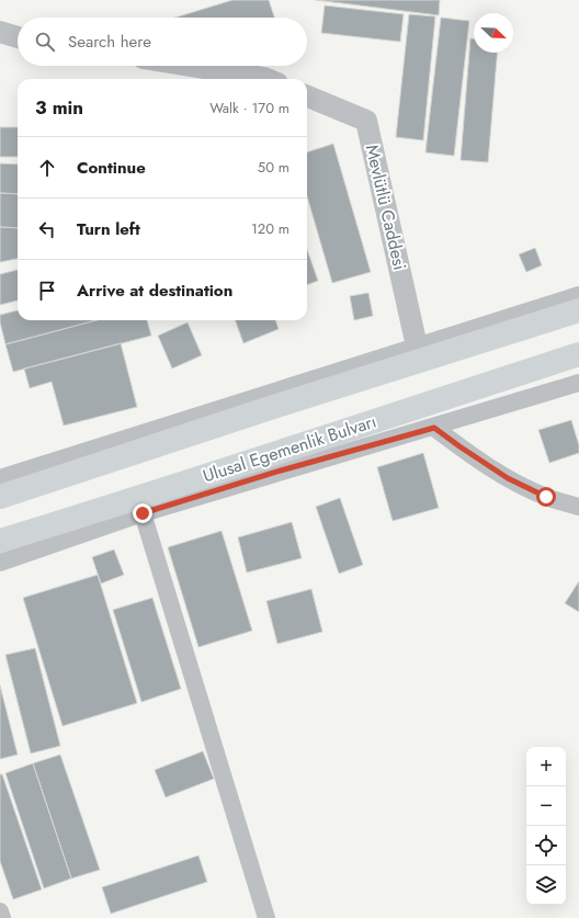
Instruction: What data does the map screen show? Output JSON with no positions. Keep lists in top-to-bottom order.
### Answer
{
  "streets": {
    "highway": ["Ulusal Egemenlik Bulvarı"],
    "street": ["Mevlütlü Caddesi"]
  },
  "north": "bottom right",
  "page": {
    "search": "Search here",
    "heading": ["3 min", "Walk · 170 m"],
    "list": [
      ["Continue", "50 m"],
      ["Turn left", "120 m"],
      "Arrive at destination"
    ],
    "map_buttons": ["+", "−"]
  }
}
